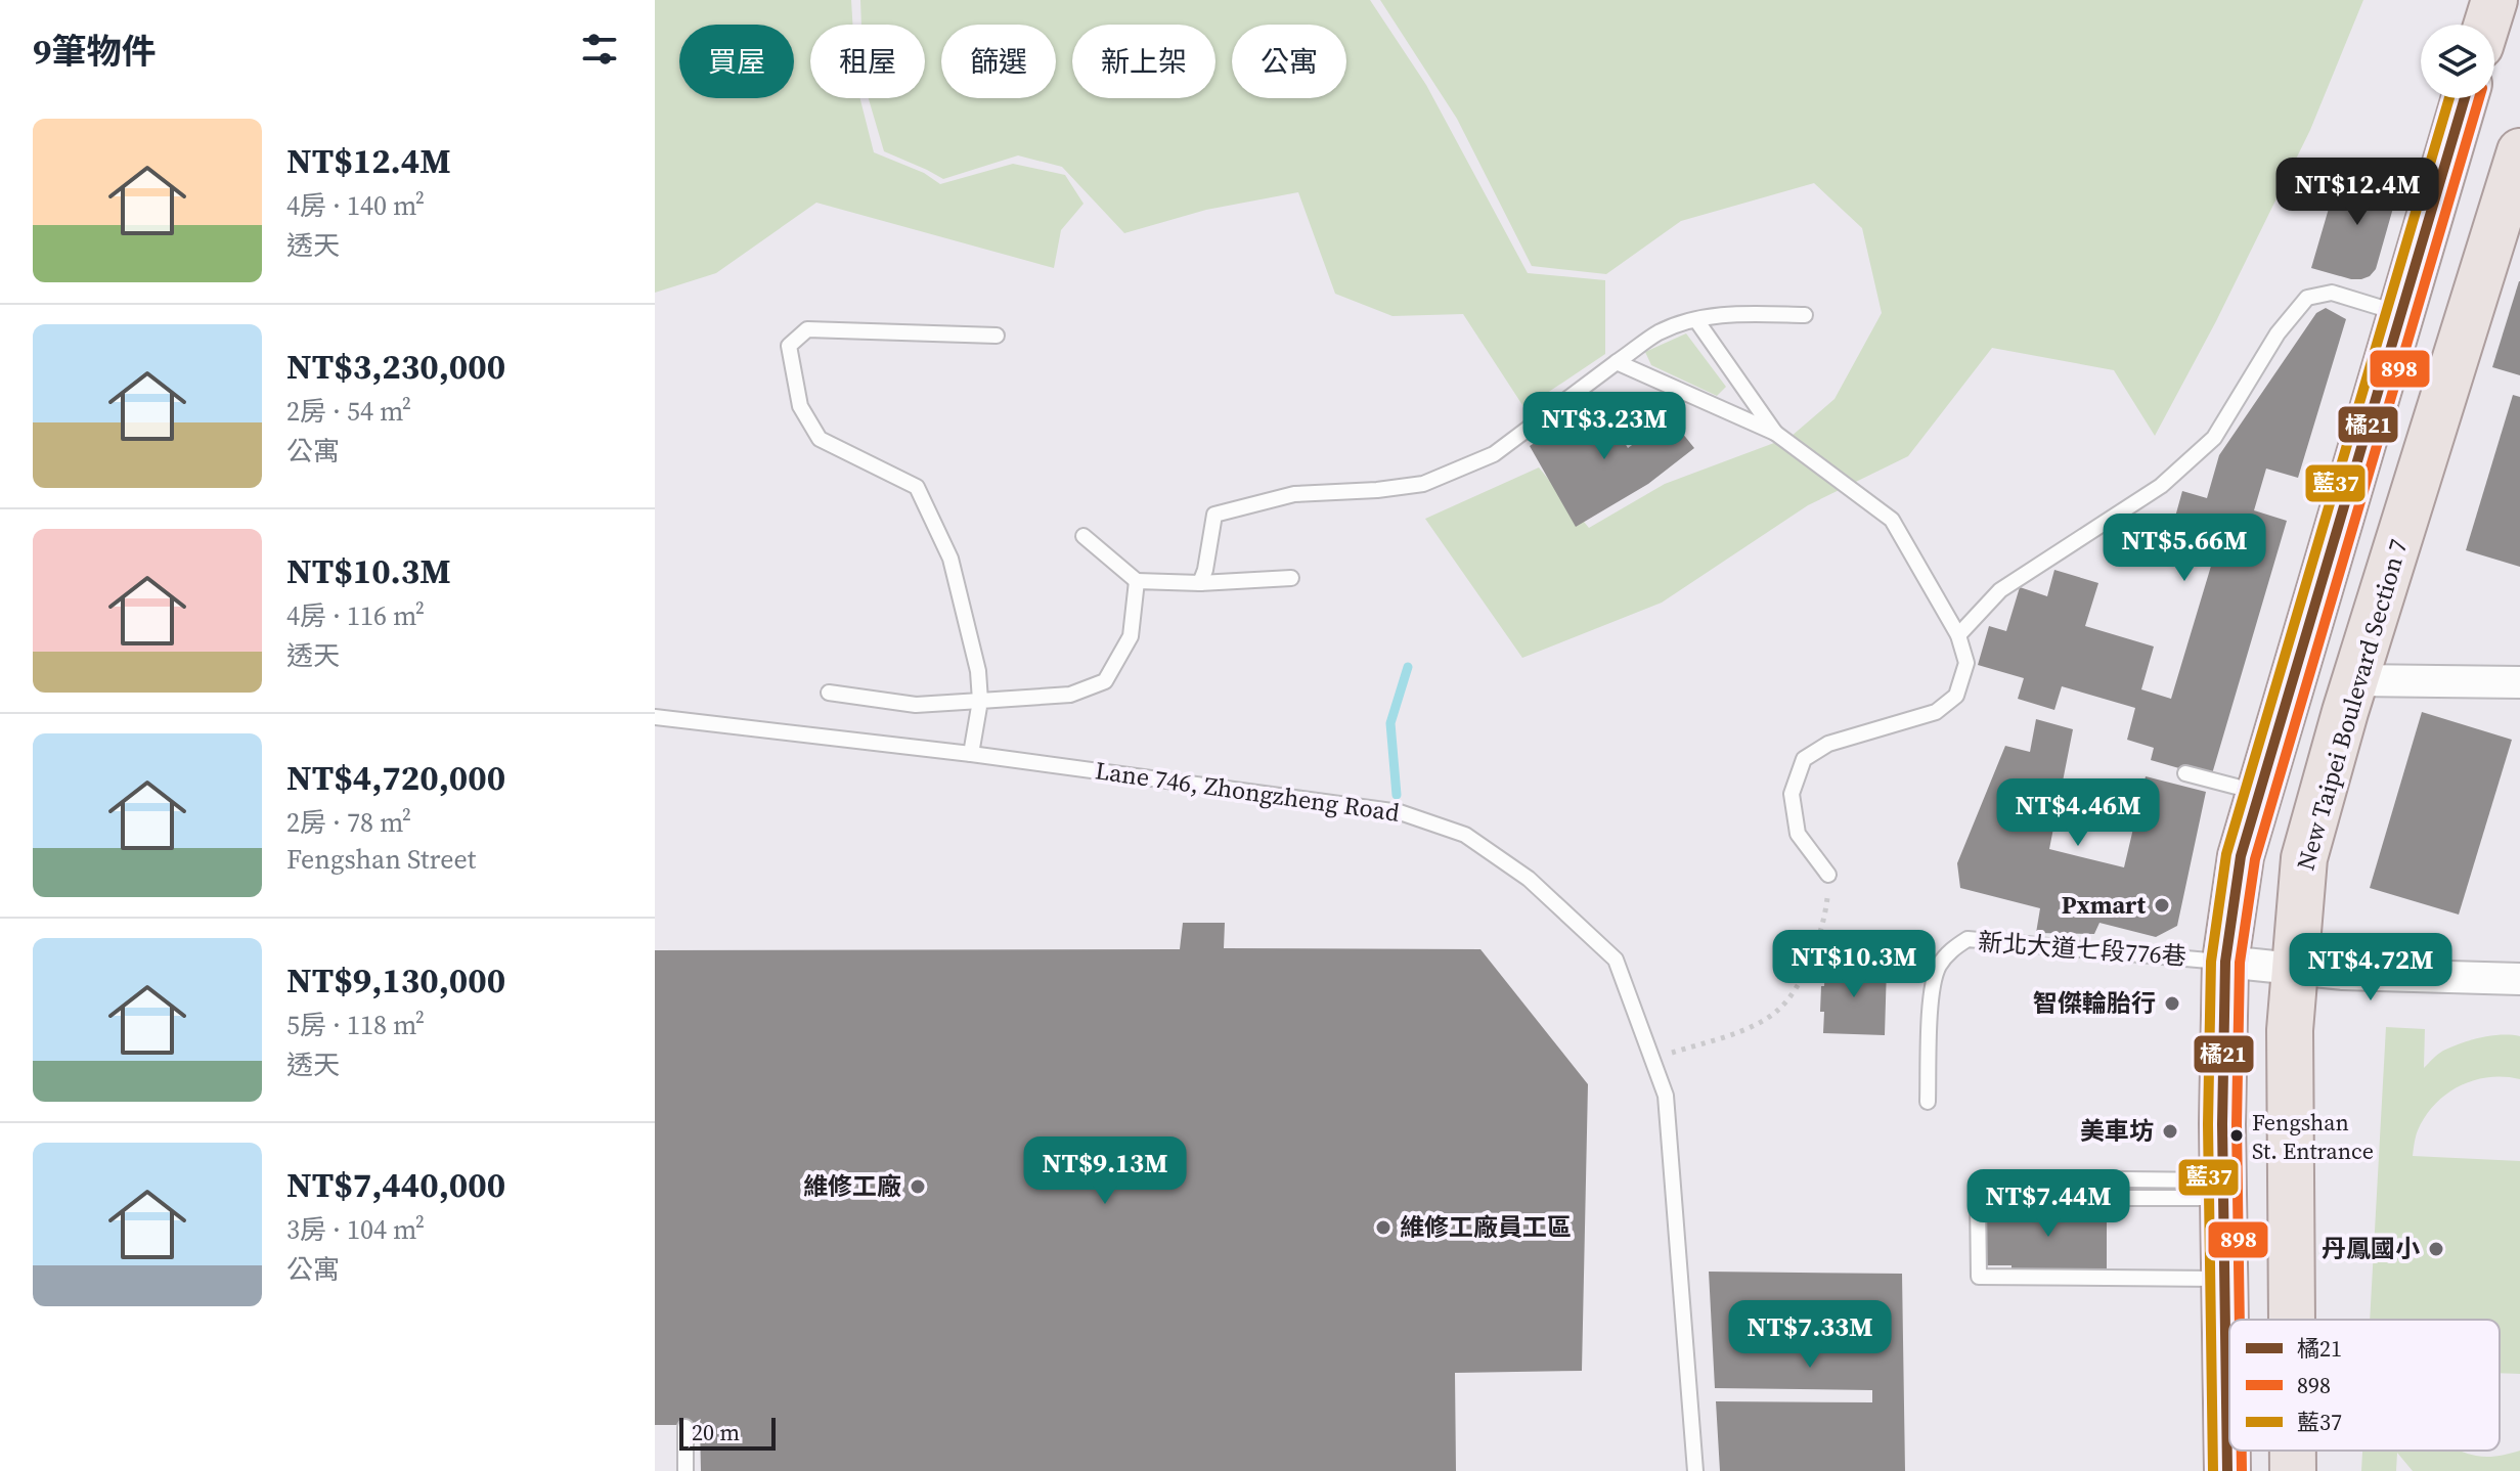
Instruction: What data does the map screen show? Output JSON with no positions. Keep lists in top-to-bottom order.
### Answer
{
  "streets": {
    "main road": ["New Taipei Boulevard Section 7"],
    "lane": ["Lane 746, Zhongzheng Road", "新北大道七段776巷"]
  },
  "places": [
    "Pxmart",
    "智傑輪胎行",
    "美車坊",
    "Fengshan St. Entrance",
    "維修工廠",
    "維修工廠員工區",
    "丹鳳國小"
  ],
  "lines": ["transit line 橘21", "transit line 898", "transit line 藍37"],
  "legend": ["橘21", "898", "藍37"],
  "scale_bar": "20 m",
  "page": {
    "heading": "9筆物件",
    "chip": [
      "買屋",
      "租屋",
      "篩選",
      "新上架",
      "公寓"
    ],
    "list": [
      {
        "name": "NT$12.4M",
        "note": "4房 · 140 m² · 透天"
      },
      {
        "name": "NT$3,230,000",
        "note": "2房 · 54 m² · 公寓"
      },
      {
        "name": "NT$10.3M",
        "note": "4房 · 116 m² · 透天"
      },
      {
        "name": "NT$4,720,000",
        "note": "2房 · 78 m² · Fengshan Street"
      },
      {
        "name": "NT$9,130,000",
        "note": "5房 · 118 m² · 透天"
      },
      {
        "name": "NT$7,440,000",
        "note": "3房 · 104 m² · 公寓"
      }
    ],
    "price": [
      "NT$12.4M",
      "NT$3.23M",
      "NT$5.66M",
      "NT$4.46M",
      "NT$10.3M",
      "NT$4.72M",
      "NT$9.13M",
      "NT$7.44M",
      "NT$7.33M"
    ],
    "scale": "20 m"
  }
}
